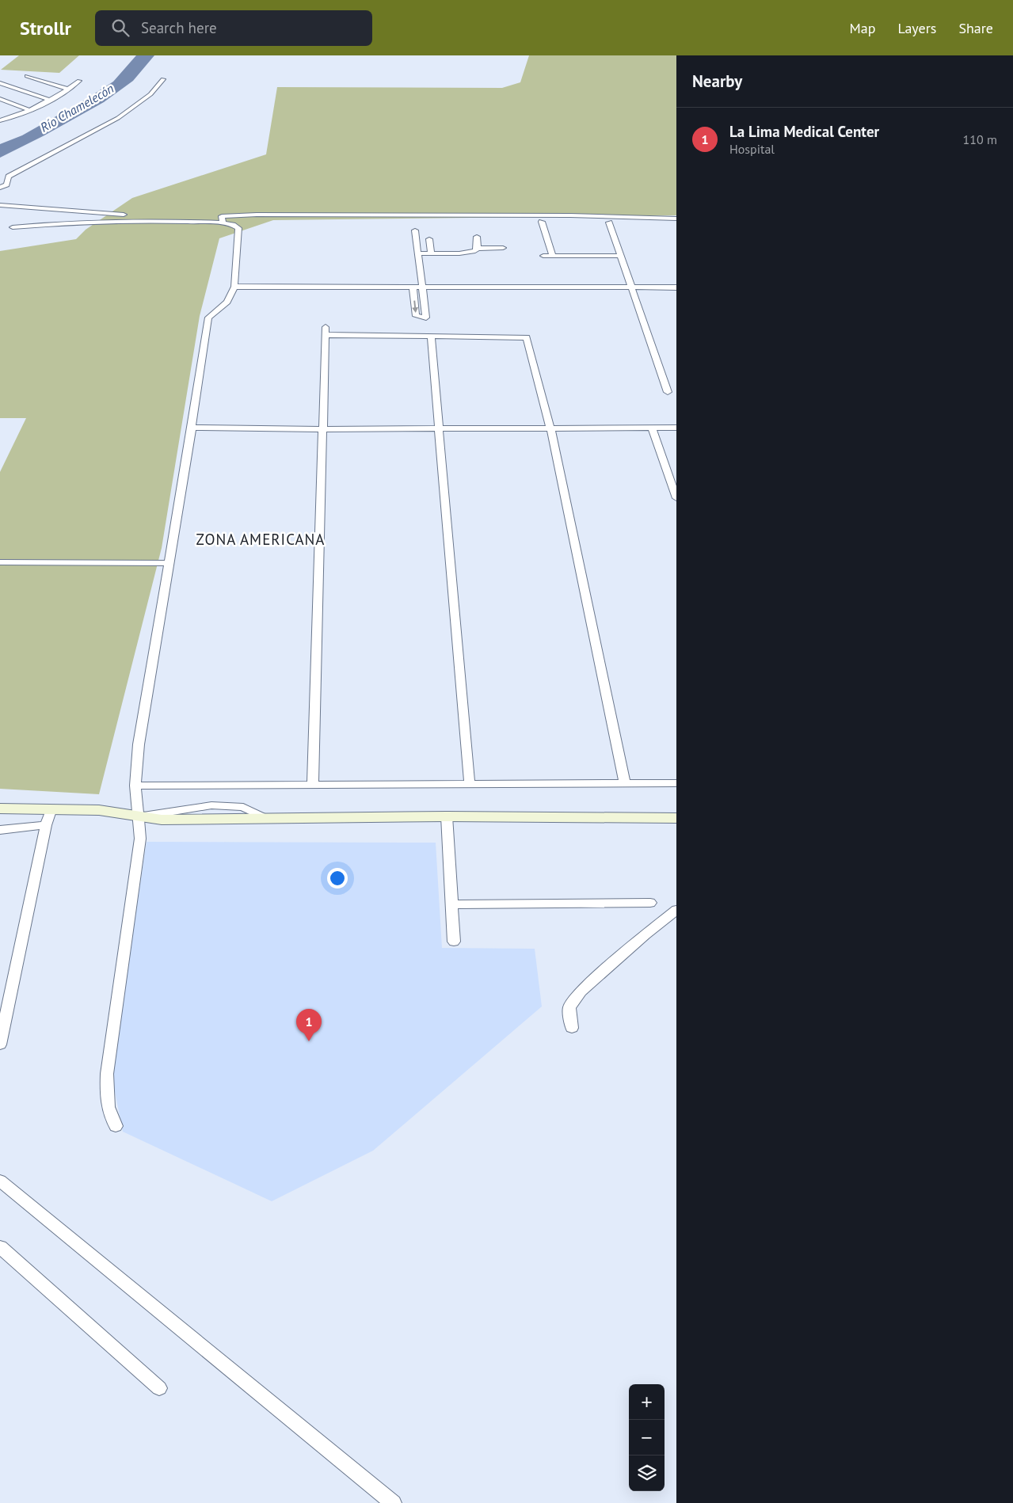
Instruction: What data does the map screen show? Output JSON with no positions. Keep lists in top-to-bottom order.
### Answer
{
  "districts": ["ZONA AMERICANA"],
  "water": ["Río Chamelecón"],
  "page": {
    "header": "Strollr",
    "search": "Search here",
    "nav": ["Map", "Layers", "Share"],
    "heading": "Nearby",
    "list": [
      {
        "mark": "1",
        "name": "La Lima Medical Center",
        "note": "Hospital",
        "value": "110 m"
      }
    ],
    "pins": "1",
    "map_buttons": ["+", "−"]
  }
}
